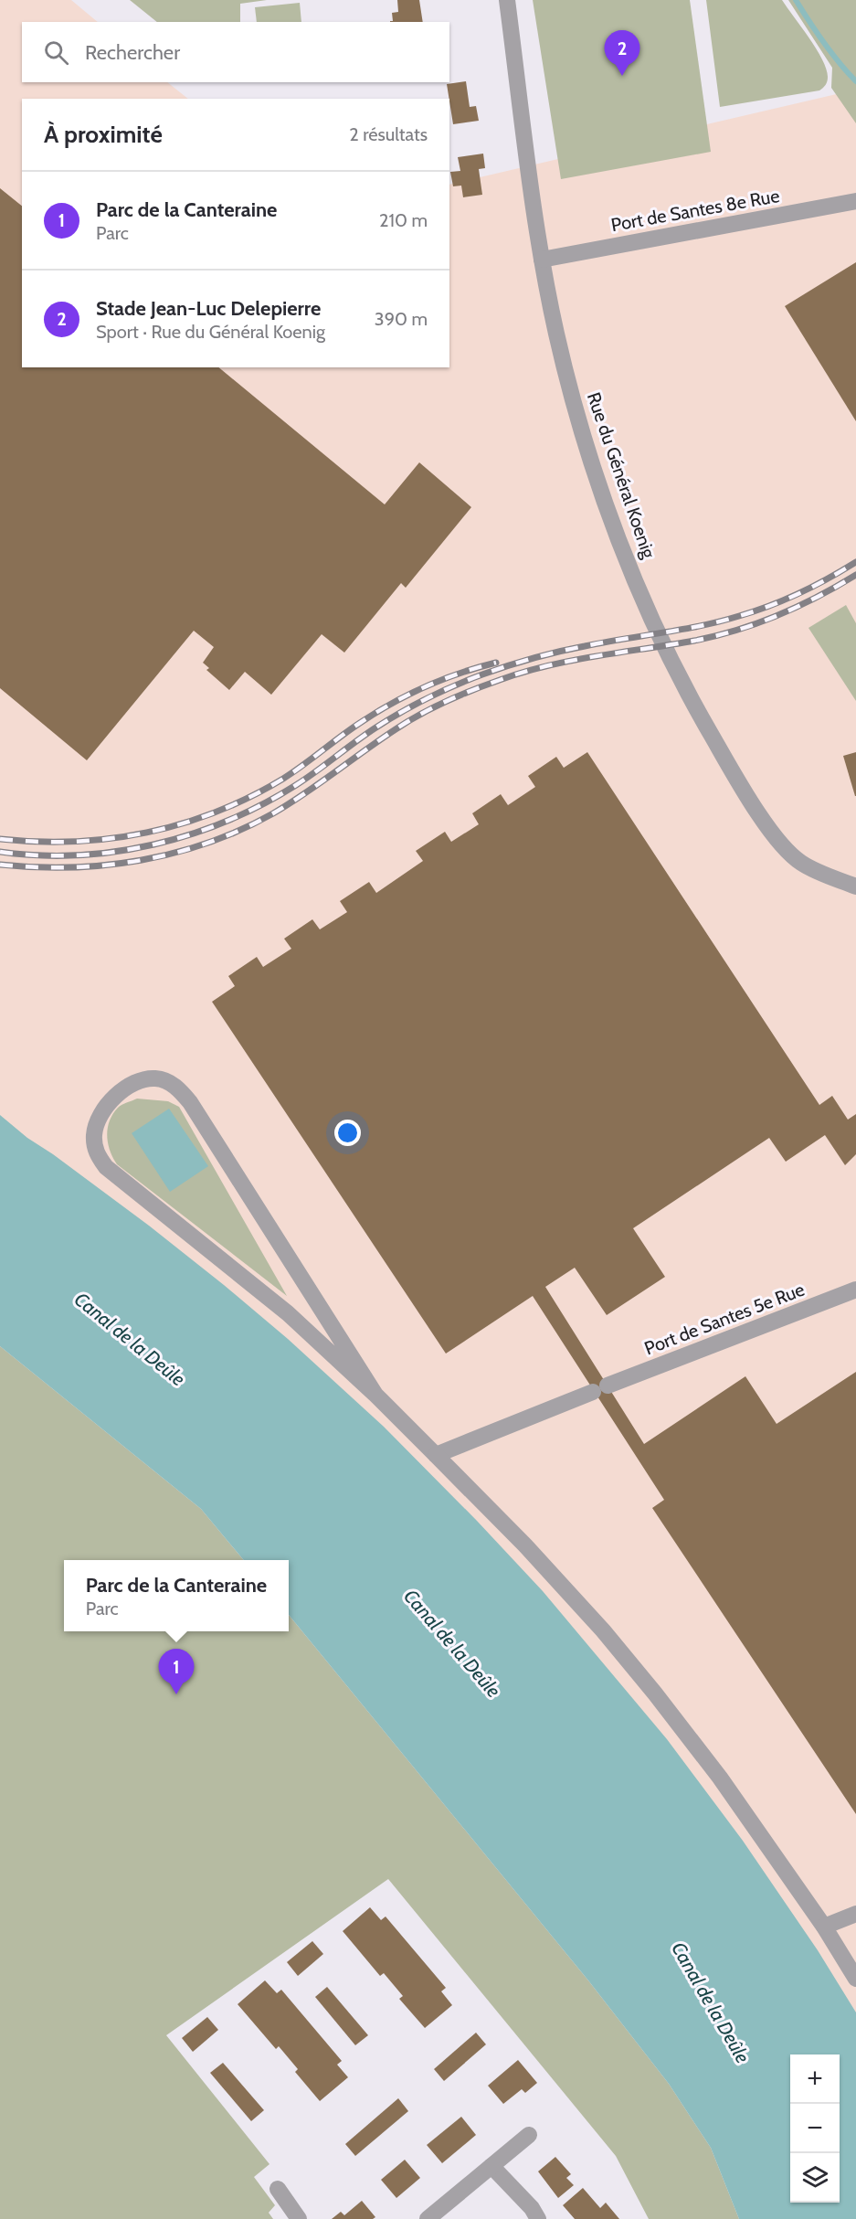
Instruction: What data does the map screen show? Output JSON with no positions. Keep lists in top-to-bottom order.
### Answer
{
  "streets": {
    "street": ["Port de Santes 8e Rue", "Rue du Général Koenig", "Port de Santes 5e Rue"]
  },
  "crossings": [
    ["Port de Santes 8e Rue", "Rue du Général Koenig"]
  ],
  "water": ["Canal de la Deûle"],
  "page": {
    "search": "Rechercher",
    "pins": ["2", "1"],
    "heading": ["À proximité", "2 résultats"],
    "list": [
      {
        "mark": "1",
        "name": "Parc de la Canteraine",
        "note": "Parc",
        "value": "210 m"
      },
      {
        "mark": "2",
        "name": "Stade Jean-Luc Delepierre",
        "note": "Sport · Rue du Général Koenig",
        "value": "390 m"
      }
    ],
    "popup": ["Parc de la Canteraine", "Parc"],
    "map_buttons": ["+", "−"]
  }
}
